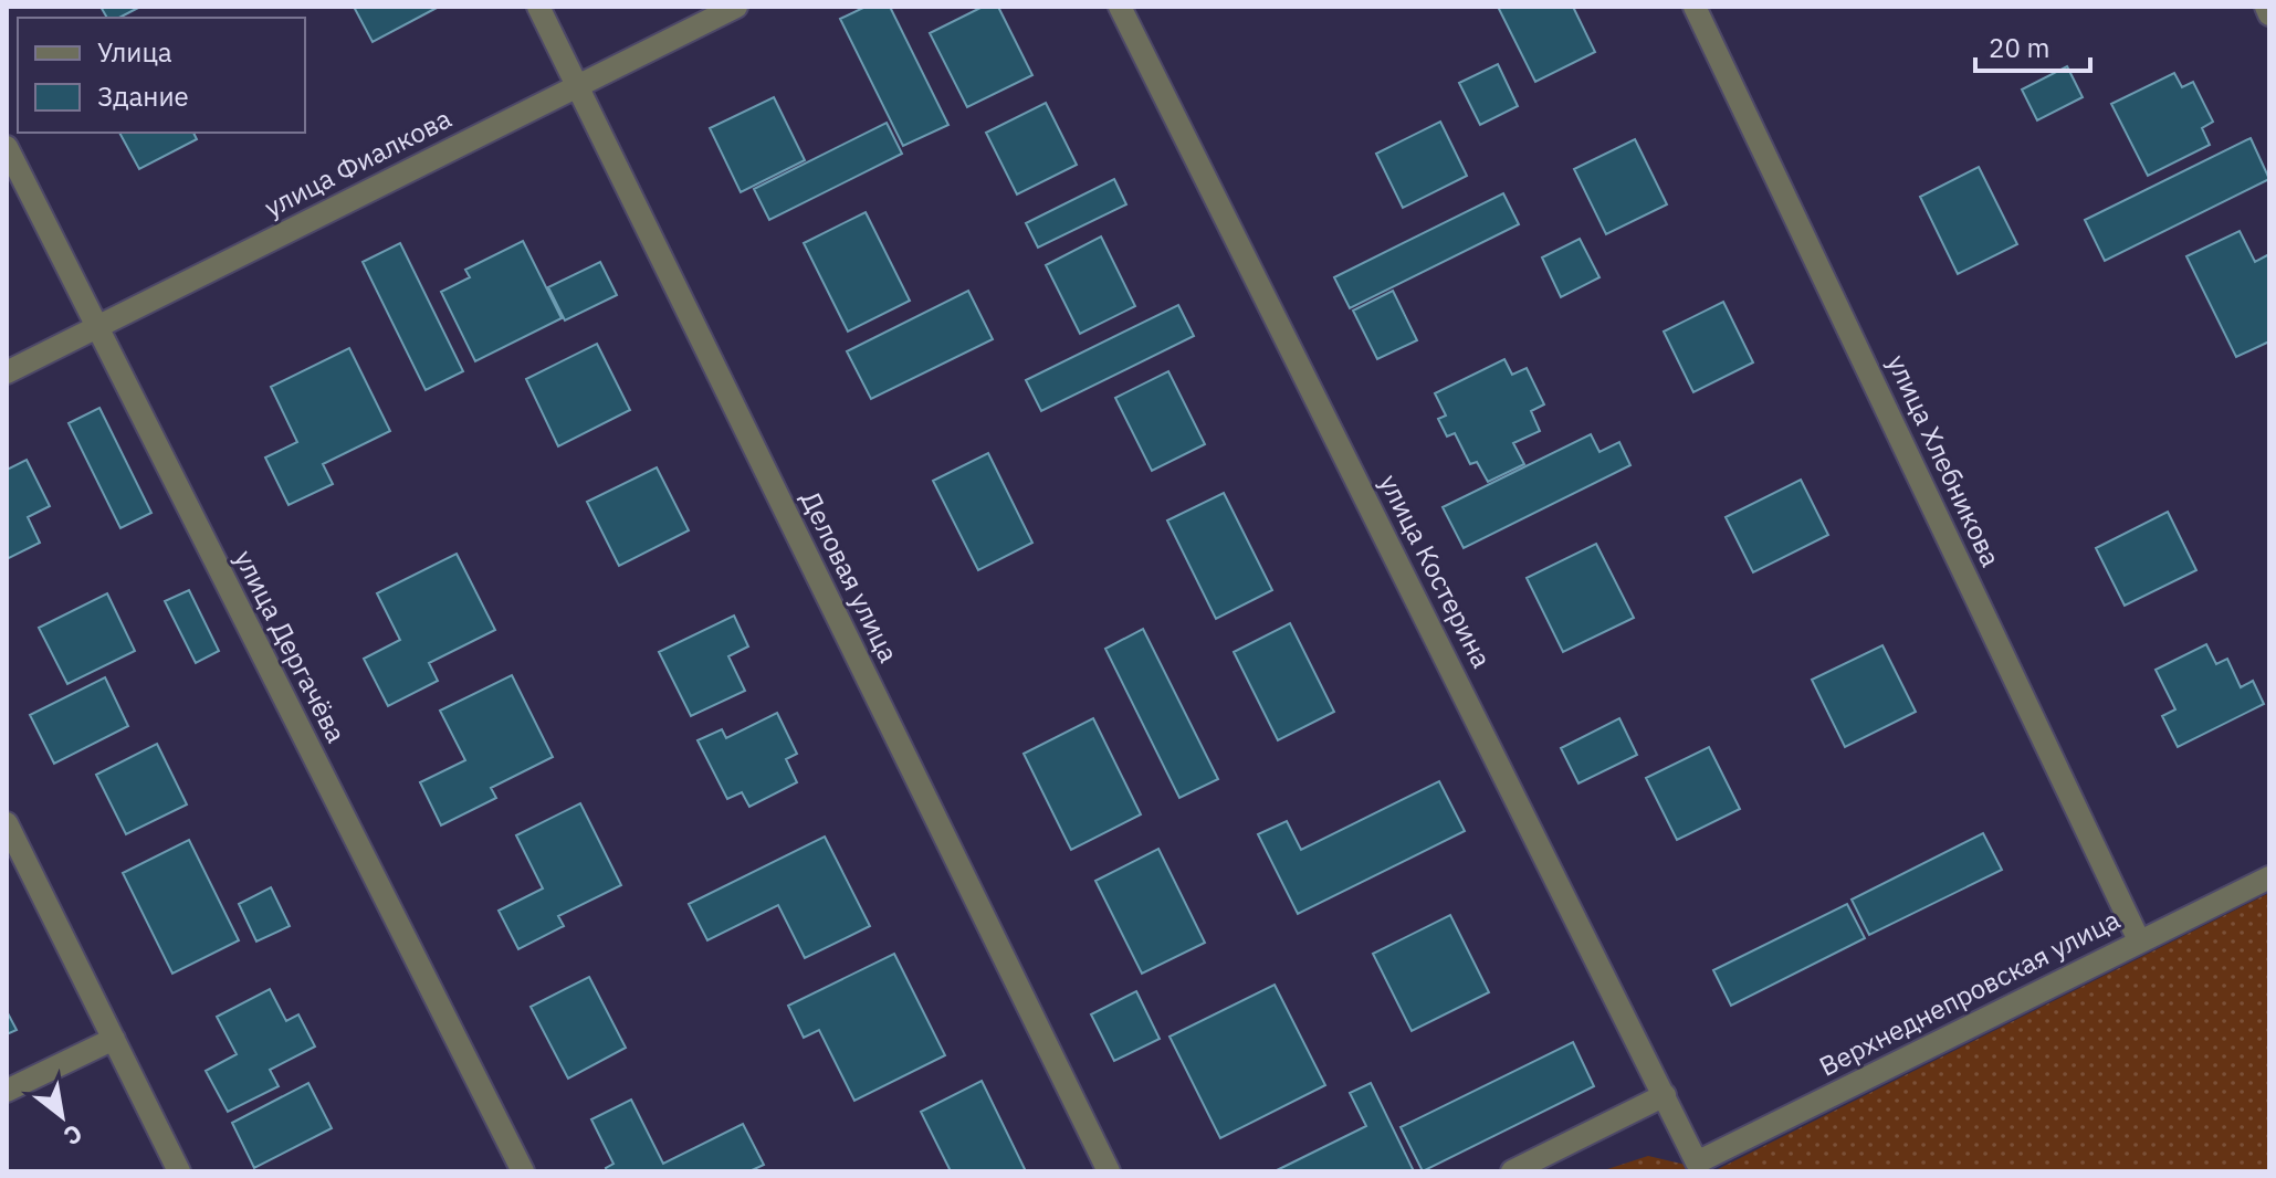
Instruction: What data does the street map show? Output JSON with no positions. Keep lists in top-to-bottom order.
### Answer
{
  "streets": {
    "street": [
      "улица Фиалкова",
      "улица Хлебникова",
      "улица Костерина",
      "Деловая улица",
      "улица Дергачёва",
      "Верхнеднепровская улица"
    ]
  },
  "crossings": [
    ["улица Фиалкова", "Деловая улица"],
    ["улица Фиалкова", "улица Дергачёва"],
    ["улица Хлебникова", "Верхнеднепровская улица"],
    ["улица Костерина", "Верхнеднепровская улица"]
  ],
  "legend": ["Улица", "Здание"],
  "scale_bar": "20 m",
  "north": "bottom right"
}
